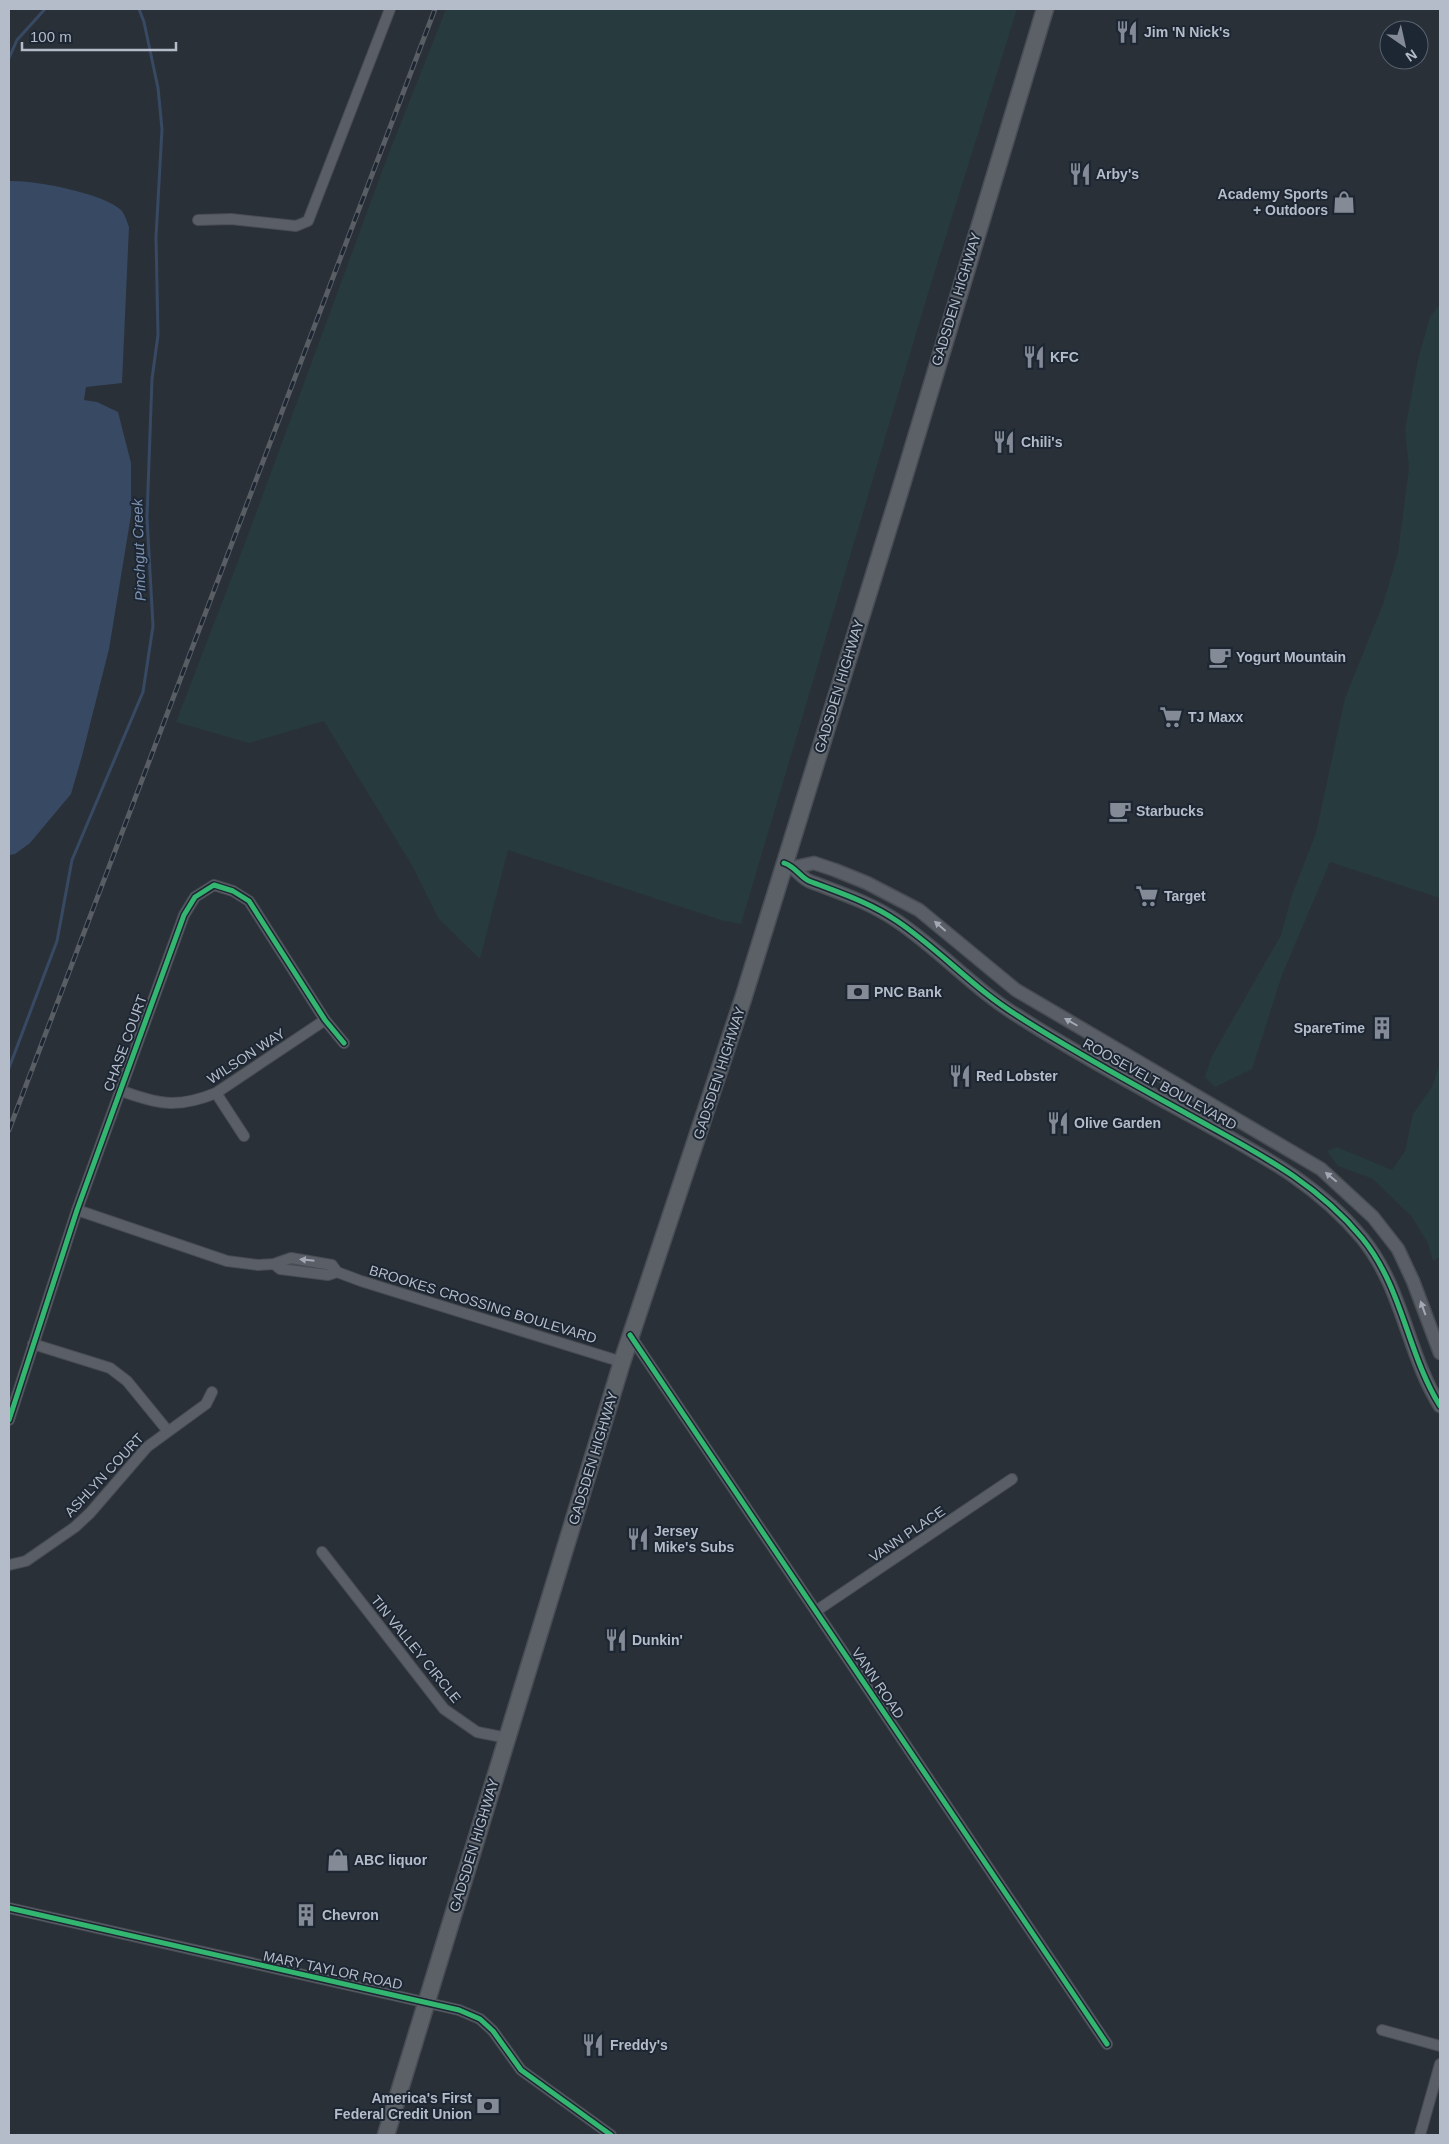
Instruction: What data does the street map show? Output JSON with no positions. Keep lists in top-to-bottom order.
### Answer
{
  "streets": {
    "main road": ["GADSDEN HIGHWAY"],
    "street": [
      "CHASE COURT",
      "WILSON WAY",
      "ROOSEVELT BOULEVARD",
      "BROOKES CROSSING BOULEVARD",
      "ASHLYN COURT",
      "VANN PLACE",
      "TIN VALLEY CIRCLE",
      "VANN ROAD",
      "MARY TAYLOR ROAD"
    ]
  },
  "crossings": [
    ["GADSDEN HIGHWAY", "ROOSEVELT BOULEVARD"],
    ["GADSDEN HIGHWAY", "BROOKES CROSSING BOULEVARD"],
    ["GADSDEN HIGHWAY", "TIN VALLEY CIRCLE"],
    ["GADSDEN HIGHWAY", "VANN ROAD"],
    ["GADSDEN HIGHWAY", "MARY TAYLOR ROAD"],
    ["CHASE COURT", "WILSON WAY"],
    ["CHASE COURT", "BROOKES CROSSING BOULEVARD"],
    ["VANN PLACE", "VANN ROAD"]
  ],
  "water": ["Pinchgut Creek"],
  "places": {
    "restaurant": [
      "Jim 'N Nick's",
      "Arby's",
      "KFC",
      "Chili's",
      "Red Lobster",
      "Olive Garden",
      "Jersey Mike's Subs",
      "Dunkin'",
      "Freddy's"
    ],
    "shop": ["Academy Sports + Outdoors", "ABC liquor"],
    "cafe": ["Yogurt Mountain", "Starbucks"],
    "supermarket": ["TJ Maxx", "Target"],
    "bank": ["PNC Bank", "America's First Federal Credit Union"],
    "building": ["SpareTime", "Chevron"]
  },
  "scale_bar": "100 m",
  "north": "bottom right"
}
